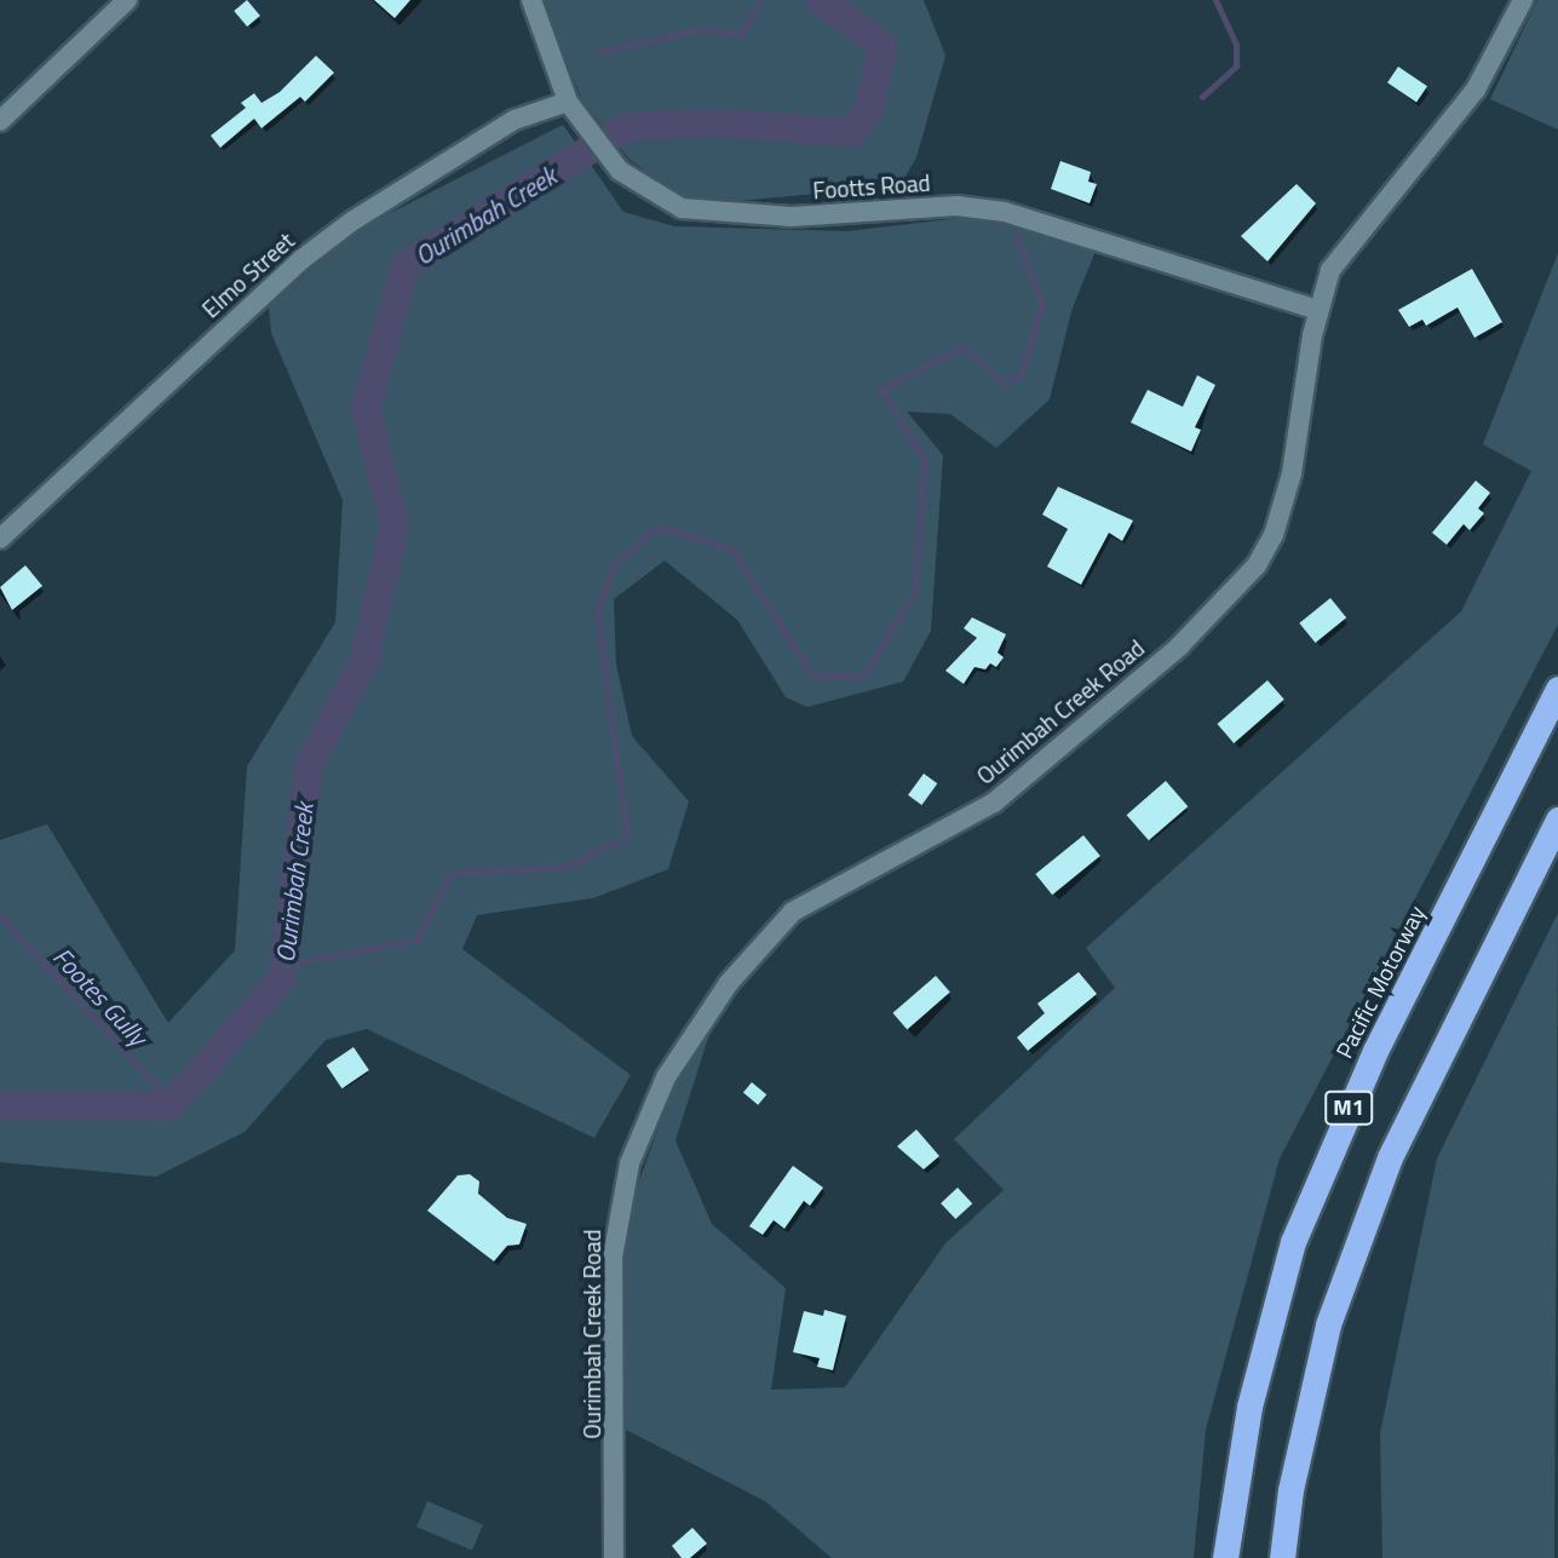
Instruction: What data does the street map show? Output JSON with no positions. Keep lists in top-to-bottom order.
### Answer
{
  "streets": {
    "highway": ["Pacific Motorway", "M1"],
    "street": ["Footts Road", "Elmo Street", "Ourimbah Creek Road"]
  },
  "crossings": [
    ["Footts Road", "Elmo Street"],
    ["Footts Road", "Ourimbah Creek Road"]
  ],
  "water": ["Ourimbah Creek", "Footes Gully"]
}
